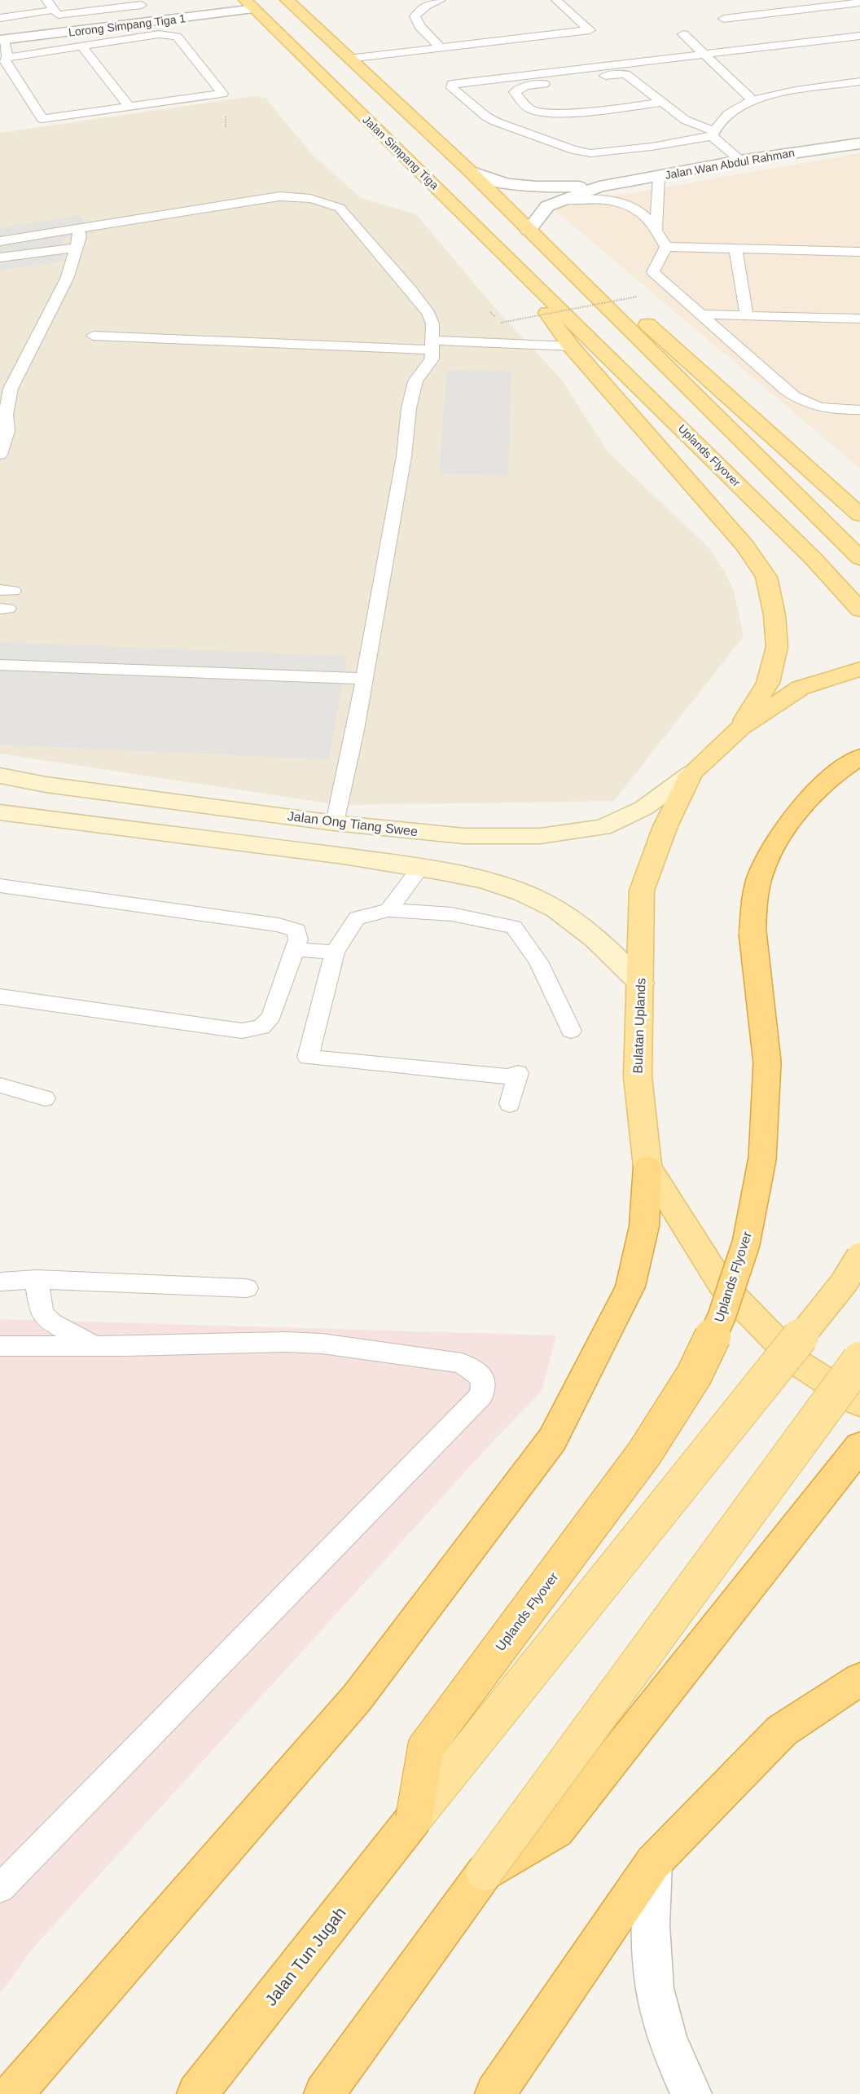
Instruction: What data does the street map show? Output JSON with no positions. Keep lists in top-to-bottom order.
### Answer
{
  "streets": {
    "highway": ["Uplands Flyover", "Jalan Tun Jugah"],
    "main road": ["Jalan Simpang Tiga", "Jalan Ong Tiang Swee", "Bulatan Uplands"],
    "street": ["Lorong Simpang Tiga 1", "Jalan Wan Abdul Rahman"]
  },
  "crossings": [
    ["Lorong Simpang Tiga 1", "Jalan Simpang Tiga"],
    ["Jalan Simpang Tiga", "Uplands Flyover"],
    ["Uplands Flyover", "Jalan Tun Jugah"],
    ["Jalan Ong Tiang Swee", "Bulatan Uplands"]
  ]
}
